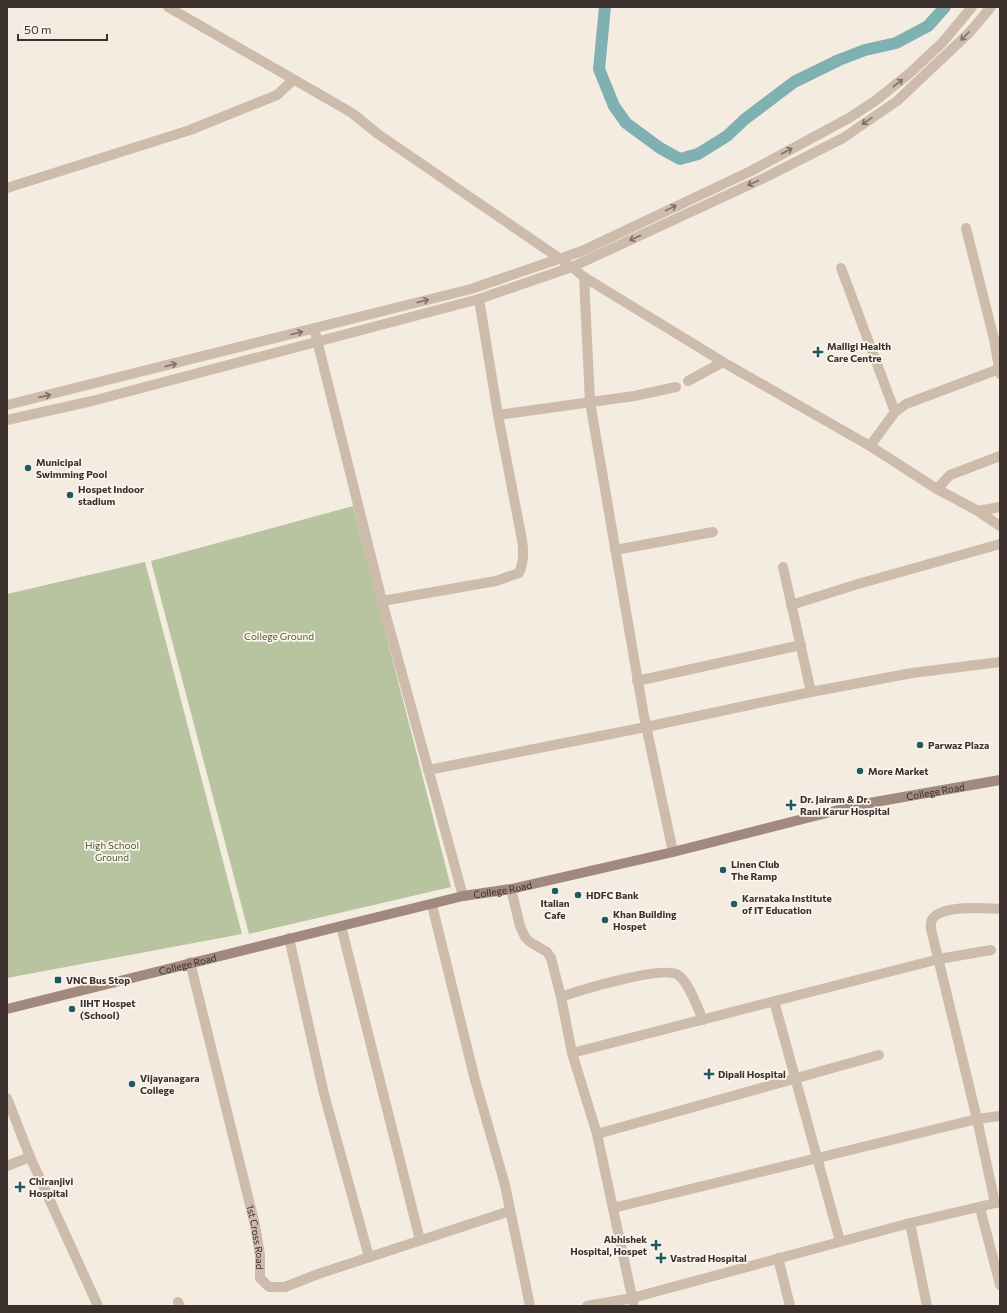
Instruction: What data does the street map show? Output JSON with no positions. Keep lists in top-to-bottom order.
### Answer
{
  "streets": {
    "main road": ["College Road"],
    "street": ["1st Cross Road"]
  },
  "crossings": [
    ["College Road", "1st Cross Road"]
  ],
  "parks": ["College Ground", "High School Ground"],
  "places": {
    "health": [
      "Malligi Health Care Centre",
      "Dr. Jairam & Dr. Rani Karur Hospital",
      "Dipali Hospital",
      "Chiranjivi Hospital",
      "Abhishek Hospital, Hospet",
      "Vastrad Hospital"
    ],
    "other": [
      "Municipal Swimming Pool",
      "Hospet Indoor stadium",
      "Parwaz Plaza",
      "More Market",
      "Linen Club The Ramp",
      "Italian Cafe",
      "HDFC Bank",
      "Karnataka Institute of IT Education",
      "Khan Building Hospet",
      "IIHT Hospet (School)",
      "Vijayanagara College"
    ],
    "transit": ["VNC Bus Stop"]
  },
  "scale_bar": "50 m"
}
